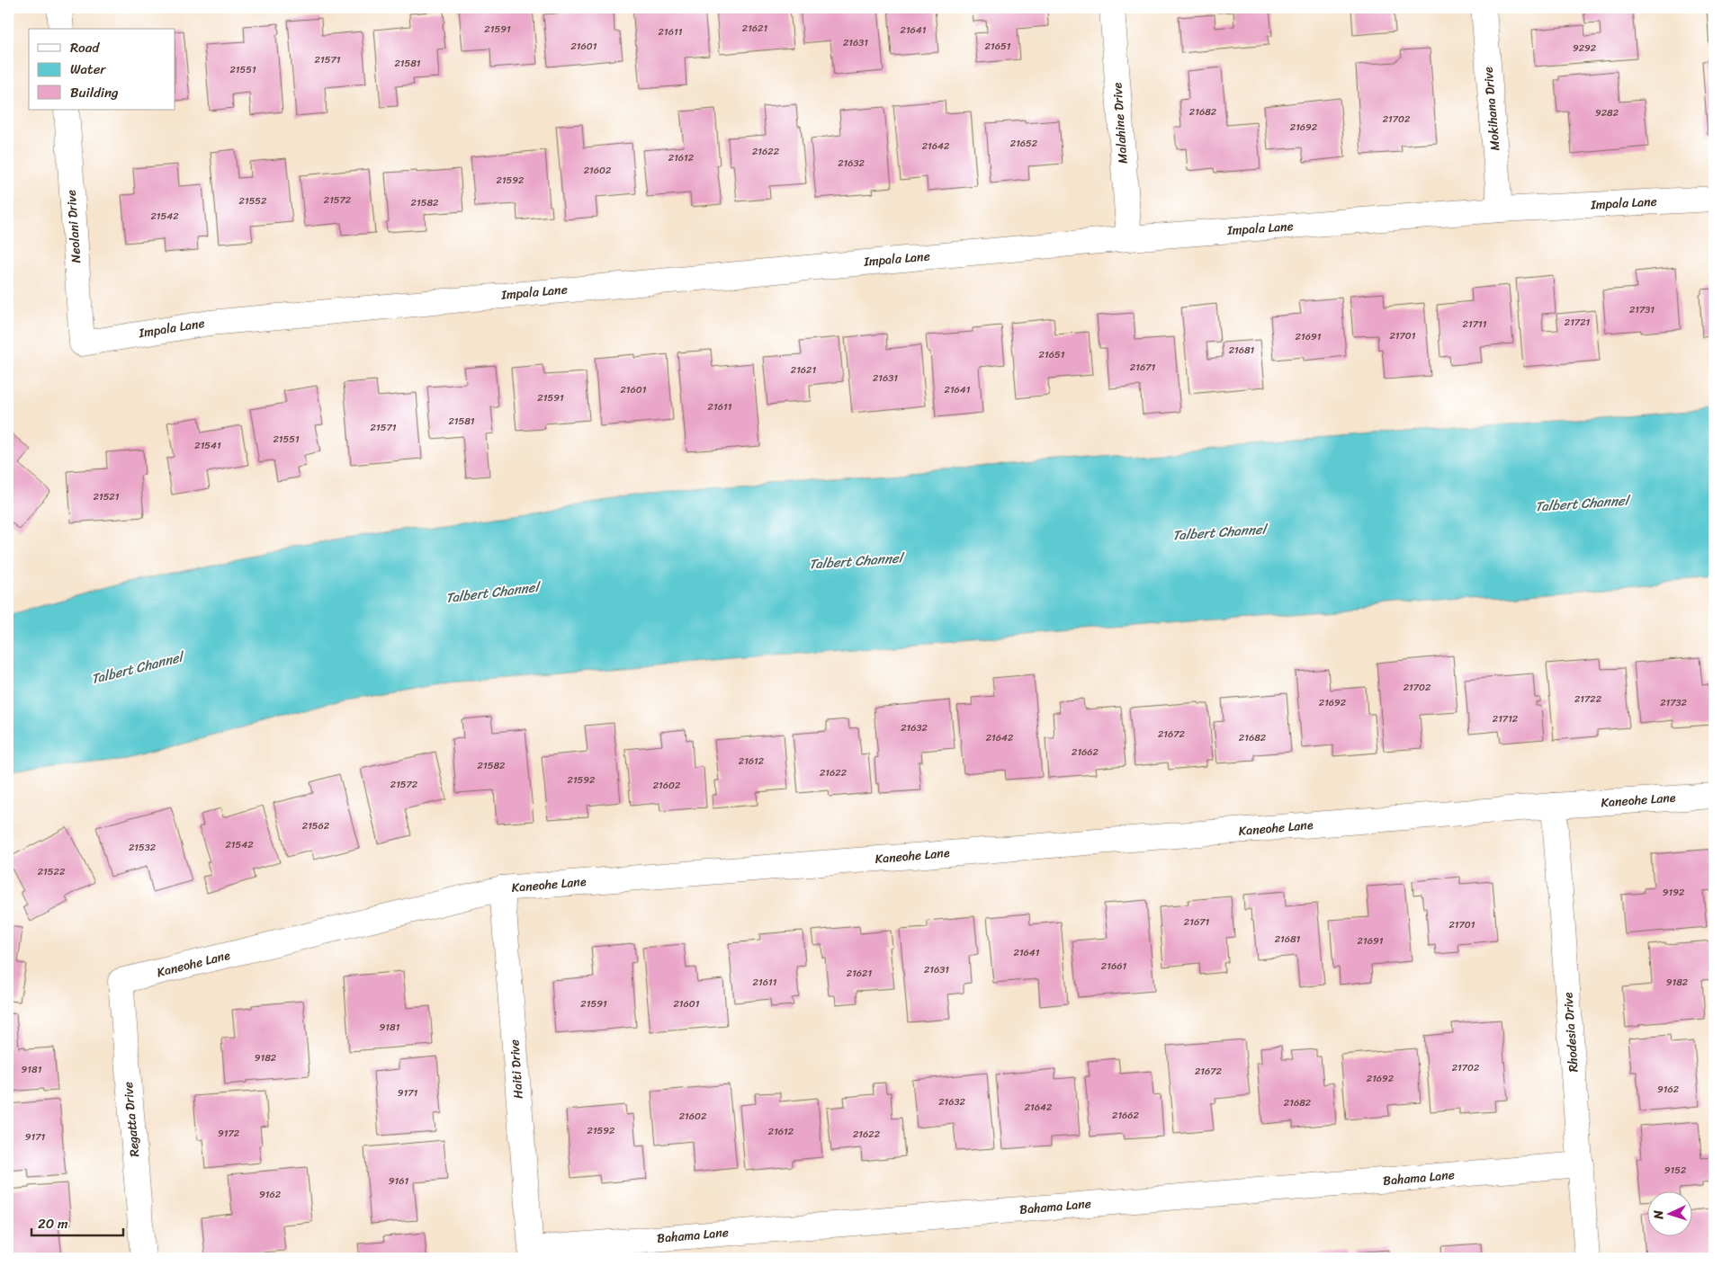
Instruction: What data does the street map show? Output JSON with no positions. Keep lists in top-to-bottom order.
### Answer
{
  "streets": {
    "street": [
      "Mokihana Drive",
      "Malahine Drive",
      "Impala Lane",
      "Neolani Drive",
      "Kaneohe Lane",
      "Rhodesia Drive",
      "Haiti Drive",
      "Regatta Drive",
      "Bahama Lane"
    ]
  },
  "crossings": [
    ["Mokihana Drive", "Impala Lane"],
    ["Malahine Drive", "Impala Lane"],
    ["Impala Lane", "Neolani Drive"],
    ["Kaneohe Lane", "Rhodesia Drive"],
    ["Kaneohe Lane", "Haiti Drive"],
    ["Kaneohe Lane", "Regatta Drive"],
    ["Rhodesia Drive", "Bahama Lane"],
    ["Haiti Drive", "Bahama Lane"]
  ],
  "water": ["Talbert Channel"],
  "house_numbers": [
    "21621",
    "21591",
    "21641",
    "21611",
    "21631",
    "21601",
    "21651",
    "9292",
    "21571",
    "21581",
    "21551",
    "21682",
    "9282",
    "21702",
    "21692",
    "21652",
    "21642",
    "21622",
    "21612",
    "21632",
    "21602",
    "21592",
    "21572",
    "21552",
    "21582",
    "21542",
    "21731",
    "21721",
    "21711",
    "21701",
    "21691",
    "21681",
    "21651",
    "21671",
    "21621",
    "21631",
    "21601",
    "21641",
    "21591",
    "21611",
    "21581",
    "21571",
    "21551",
    "21541",
    "21521",
    "21702",
    "21722",
    "21692",
    "21732",
    "21712",
    "21632",
    "21672",
    "21642",
    "21682",
    "21662",
    "21612",
    "21582",
    "21622",
    "21592",
    "21572",
    "21602",
    "21562",
    "21542",
    "21532",
    "21522",
    "9192",
    "21671",
    "21701",
    "21681",
    "21691",
    "21641",
    "21661",
    "21631",
    "21621",
    "21611",
    "9182",
    "21591",
    "21601",
    "9181",
    "9182",
    "21702",
    "9181",
    "21672",
    "21692",
    "9162",
    "9171",
    "21632",
    "21682",
    "21642",
    "21662",
    "21602",
    "21592",
    "21612",
    "9172",
    "21622",
    "9171",
    "9152",
    "9161",
    "9162"
  ],
  "legend": ["Road", "Water", "Building"],
  "scale_bar": "20 m",
  "north": "left"
}
